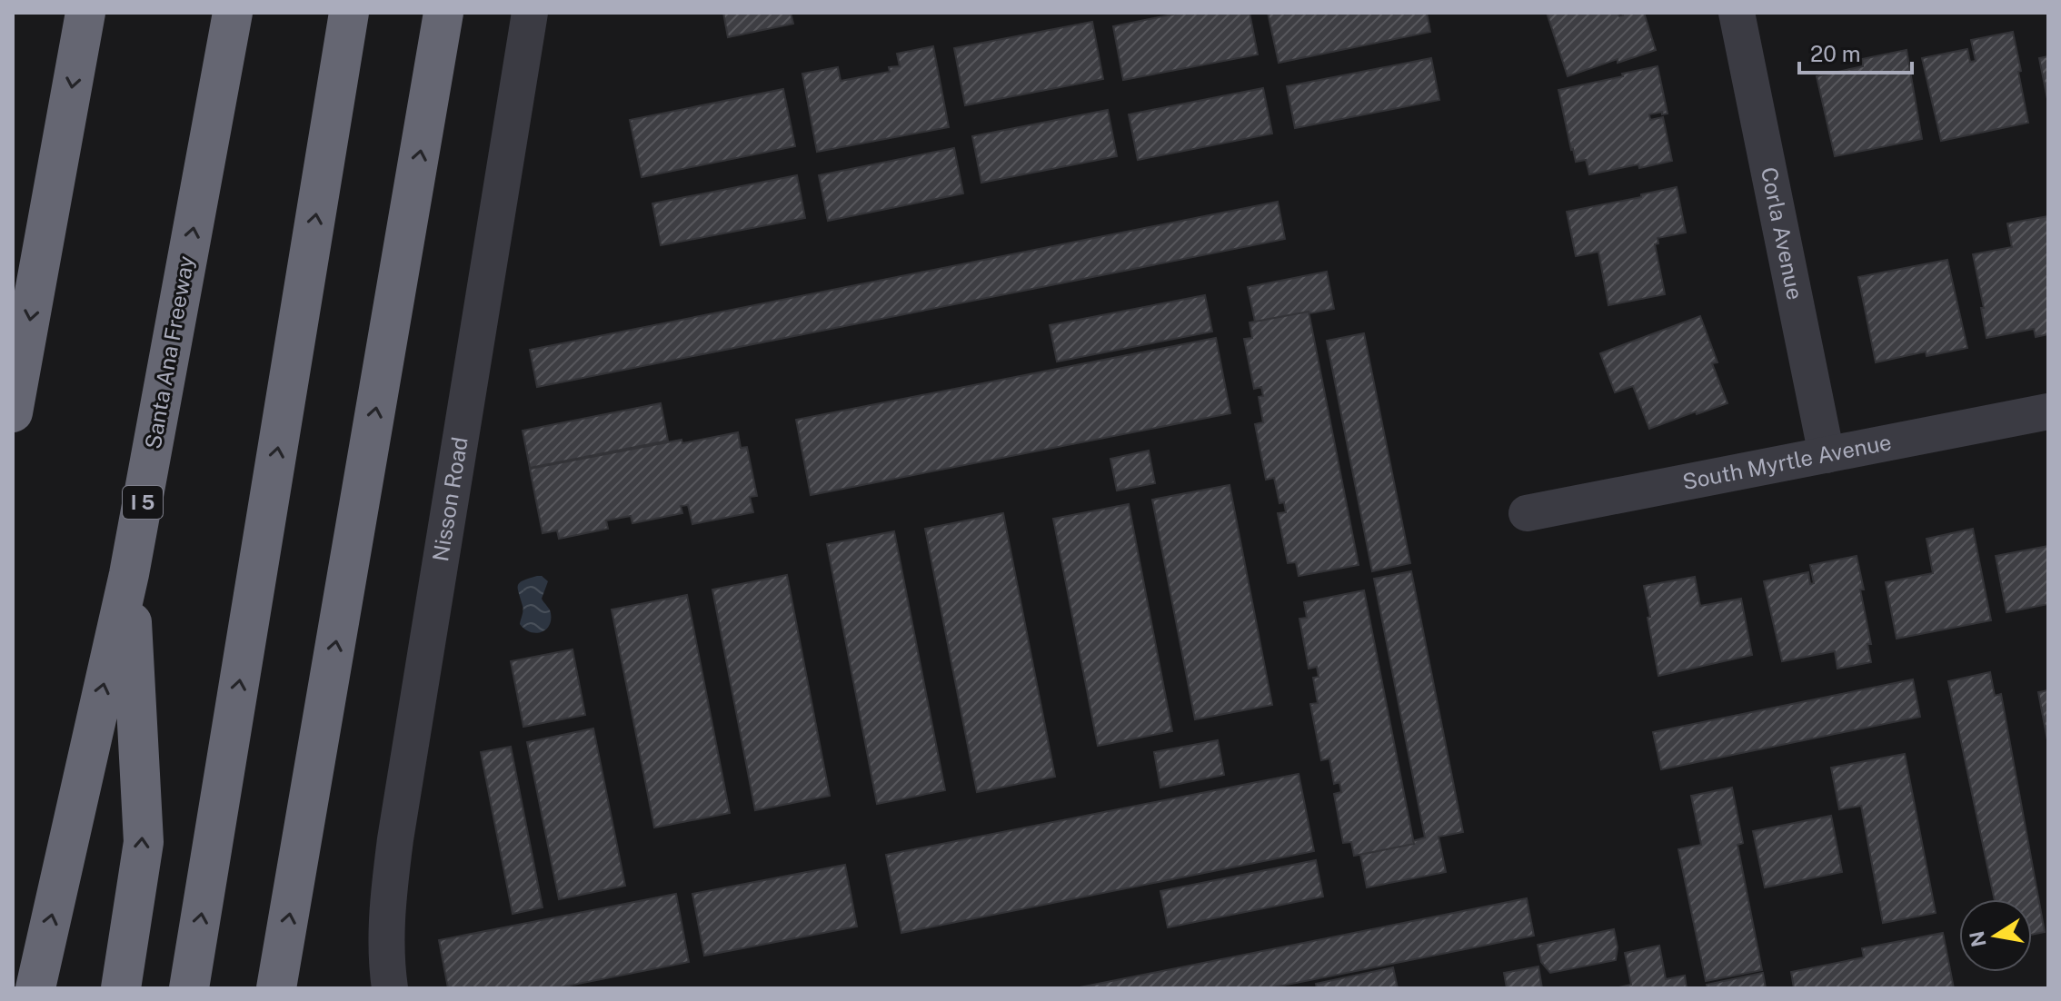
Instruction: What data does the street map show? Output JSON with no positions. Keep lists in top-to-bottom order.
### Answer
{
  "streets": {
    "highway": ["Santa Ana Freeway", "I 5"],
    "street": ["Corla Avenue", "South Myrtle Avenue", "Nisson Road"]
  },
  "crossings": [
    ["Corla Avenue", "South Myrtle Avenue"]
  ],
  "scale_bar": "20 m",
  "north": "left"
}
